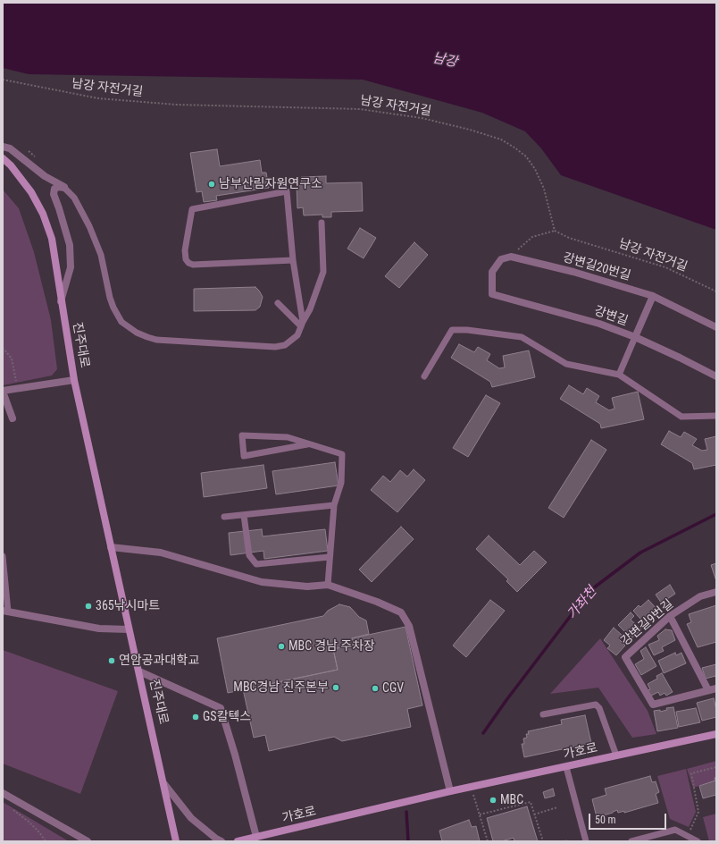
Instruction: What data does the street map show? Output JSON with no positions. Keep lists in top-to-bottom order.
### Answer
{
  "streets": {
    "street": [
      "강변길20번길",
      "강변길",
      "진주대로",
      "강변길9번길",
      "가호로"
    ],
    "path": ["남강 자전거길"]
  },
  "crossings": [
    ["강변길20번길", "강변길"]
  ],
  "water": ["남강", "가좌천"],
  "places": [
    "남부산림자원연구소",
    "365낚시마트",
    "MBC 경남 주차장",
    "연암공과대학교",
    "MBC경남 진주본부",
    "CGV",
    "GS칼텍스",
    "MBC"
  ],
  "scale_bar": "50 m"
}
